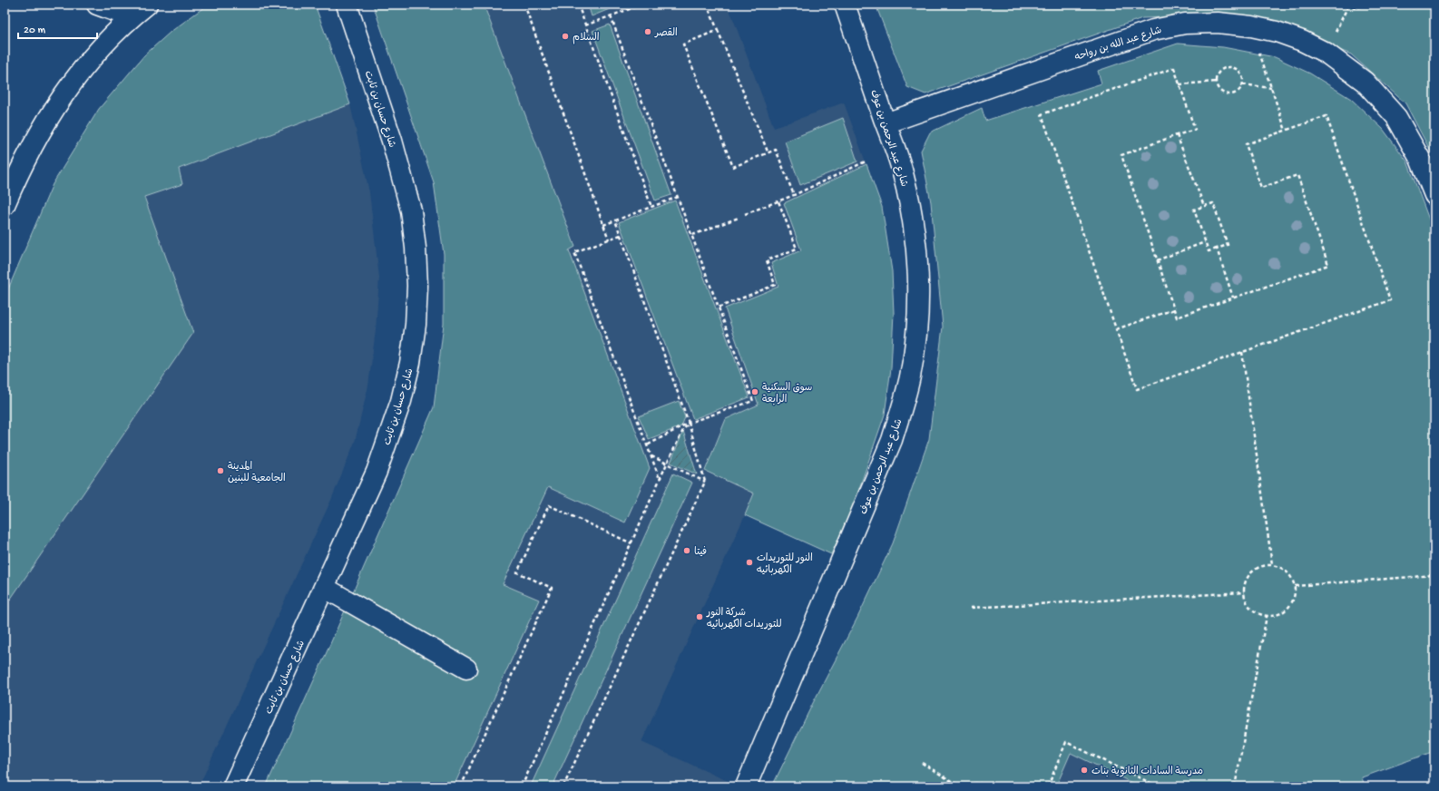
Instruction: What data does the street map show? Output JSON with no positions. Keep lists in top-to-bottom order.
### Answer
{
  "streets": {
    "street": ["شارع عبد الله بن رواحه", "شارع حسان بن ثابت", "شارع عبد الرحمن بن عوف"]
  },
  "crossings": [
    ["شارع عبد الله بن رواحه", "شارع عبد الرحمن بن عوف"]
  ],
  "places": [
    "القصر",
    "السلام",
    "سوق السكنية الرابعة",
    "المدينة الجامعية للبنين",
    "فيتا",
    "النور للتوريدات الكهربائيه",
    "شركة النور للتوريدات الكهربائيه",
    "مدرسة السادات الثانوية بنات"
  ],
  "scale_bar": "20 m"
}
